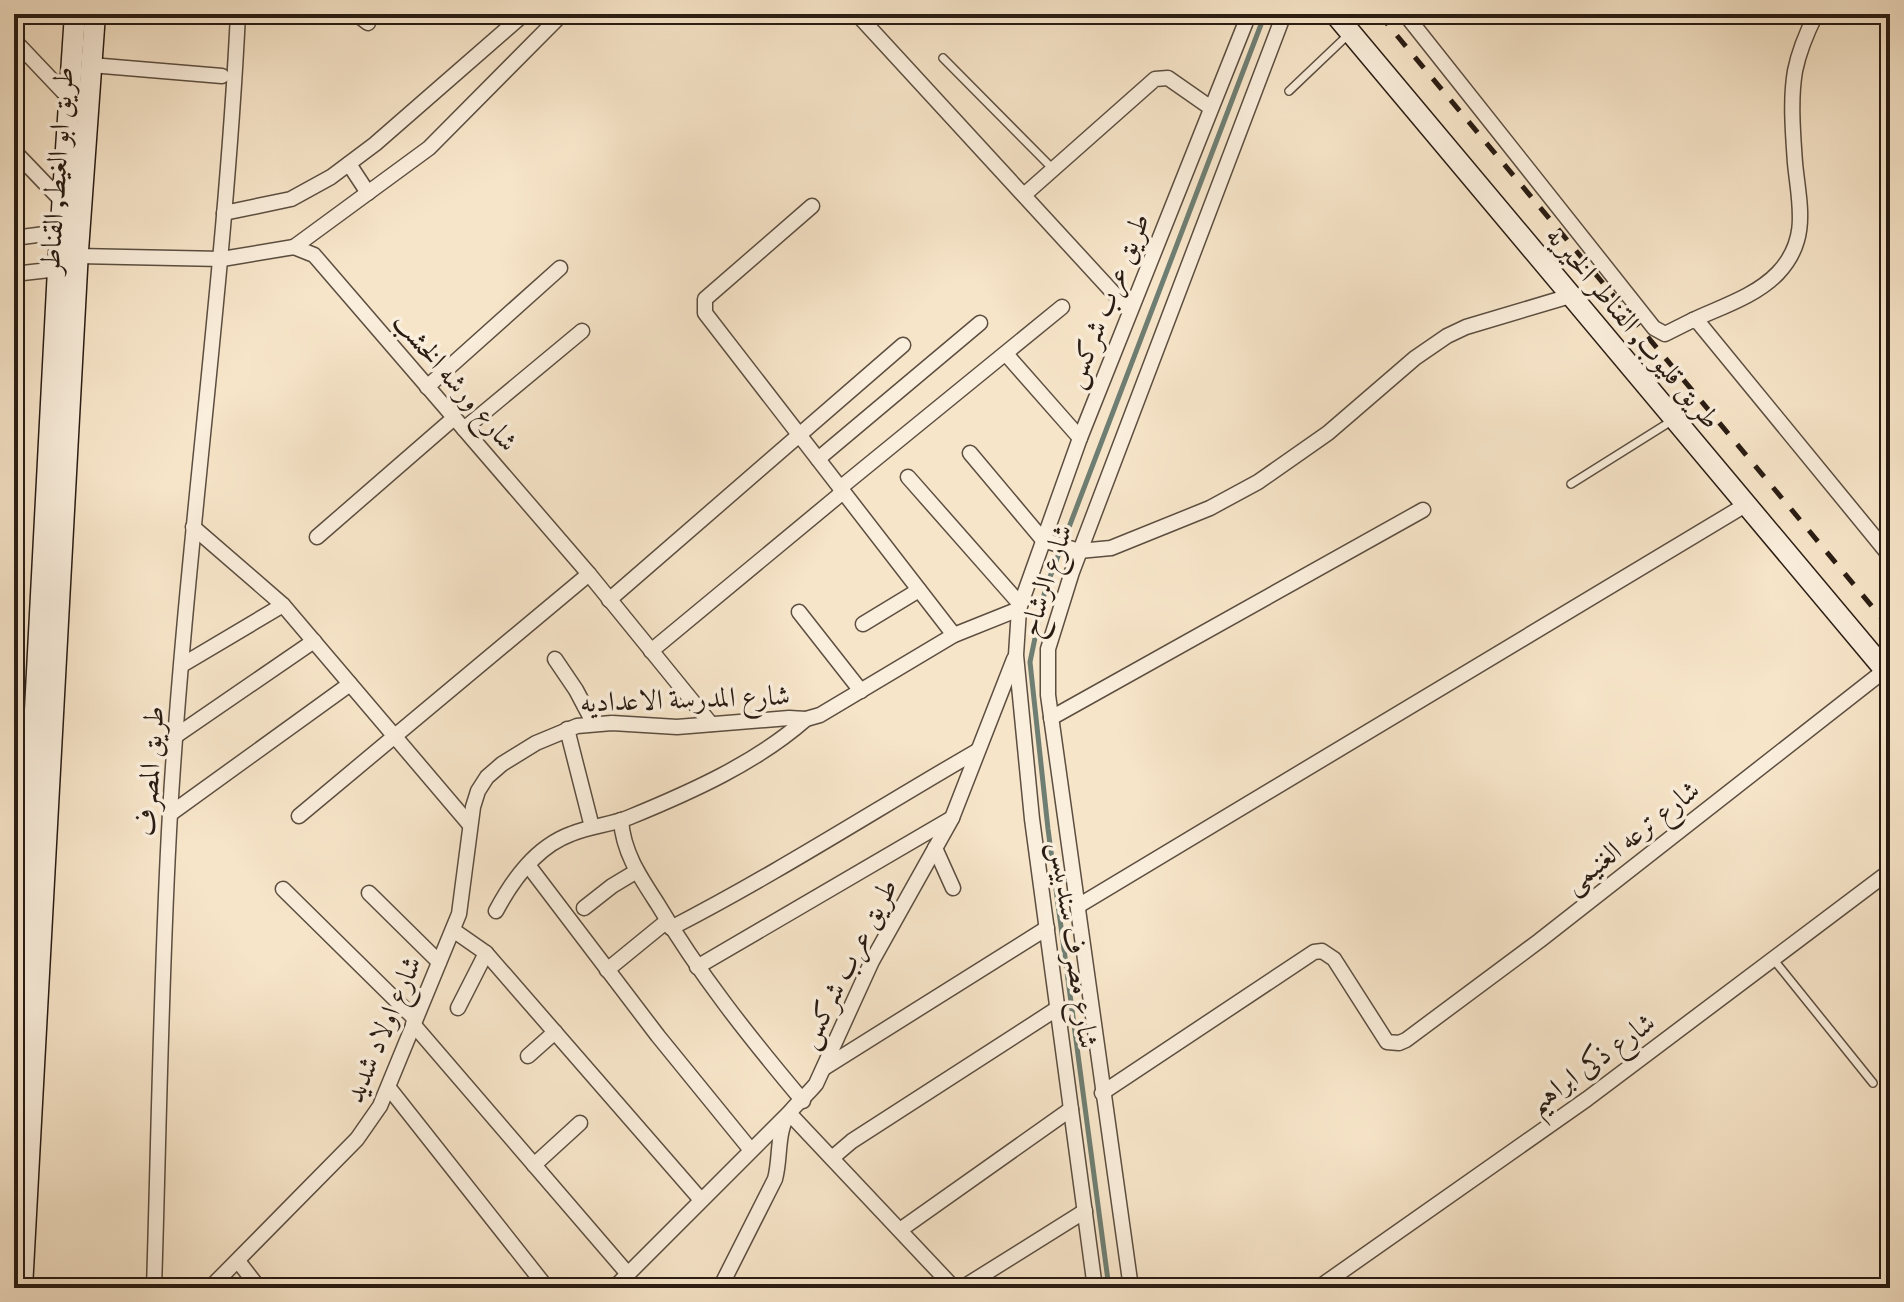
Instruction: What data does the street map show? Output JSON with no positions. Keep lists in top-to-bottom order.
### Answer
{
  "streets": {
    "main road": ["طريق ابو الغيط, القناطر", "طريق قليوب, القناطر الخيريه"],
    "street": [
      "طريق عرب شركس",
      "شارع ورشه الخشب",
      "شارع الرشاح",
      "شارع المدرسة الاعداديه",
      "طريق المصرف",
      "شارع ترعه الغنيمى",
      "شارع مصرف سندبيس",
      "شارع اولاد شديد",
      "شارع ذكى ابراهيم"
    ]
  },
  "crossings": [
    ["طريق عرب شركس", "شارع المدرسة الاعداديه"],
    ["طريق عرب شركس", "شارع مصرف سندبيس"],
    ["طريق قليوب, القناطر الخيريه", "شارع ترعه الغنيمى"],
    ["شارع ورشه الخشب", "شارع المدرسة الاعداديه"],
    ["شارع الرشاح", "شارع ترعه الغنيمى"],
    ["شارع المدرسة الاعداديه", "شارع مصرف سندبيس"],
    ["شارع المدرسة الاعداديه", "شارع اولاد شديد"]
  ]
}
